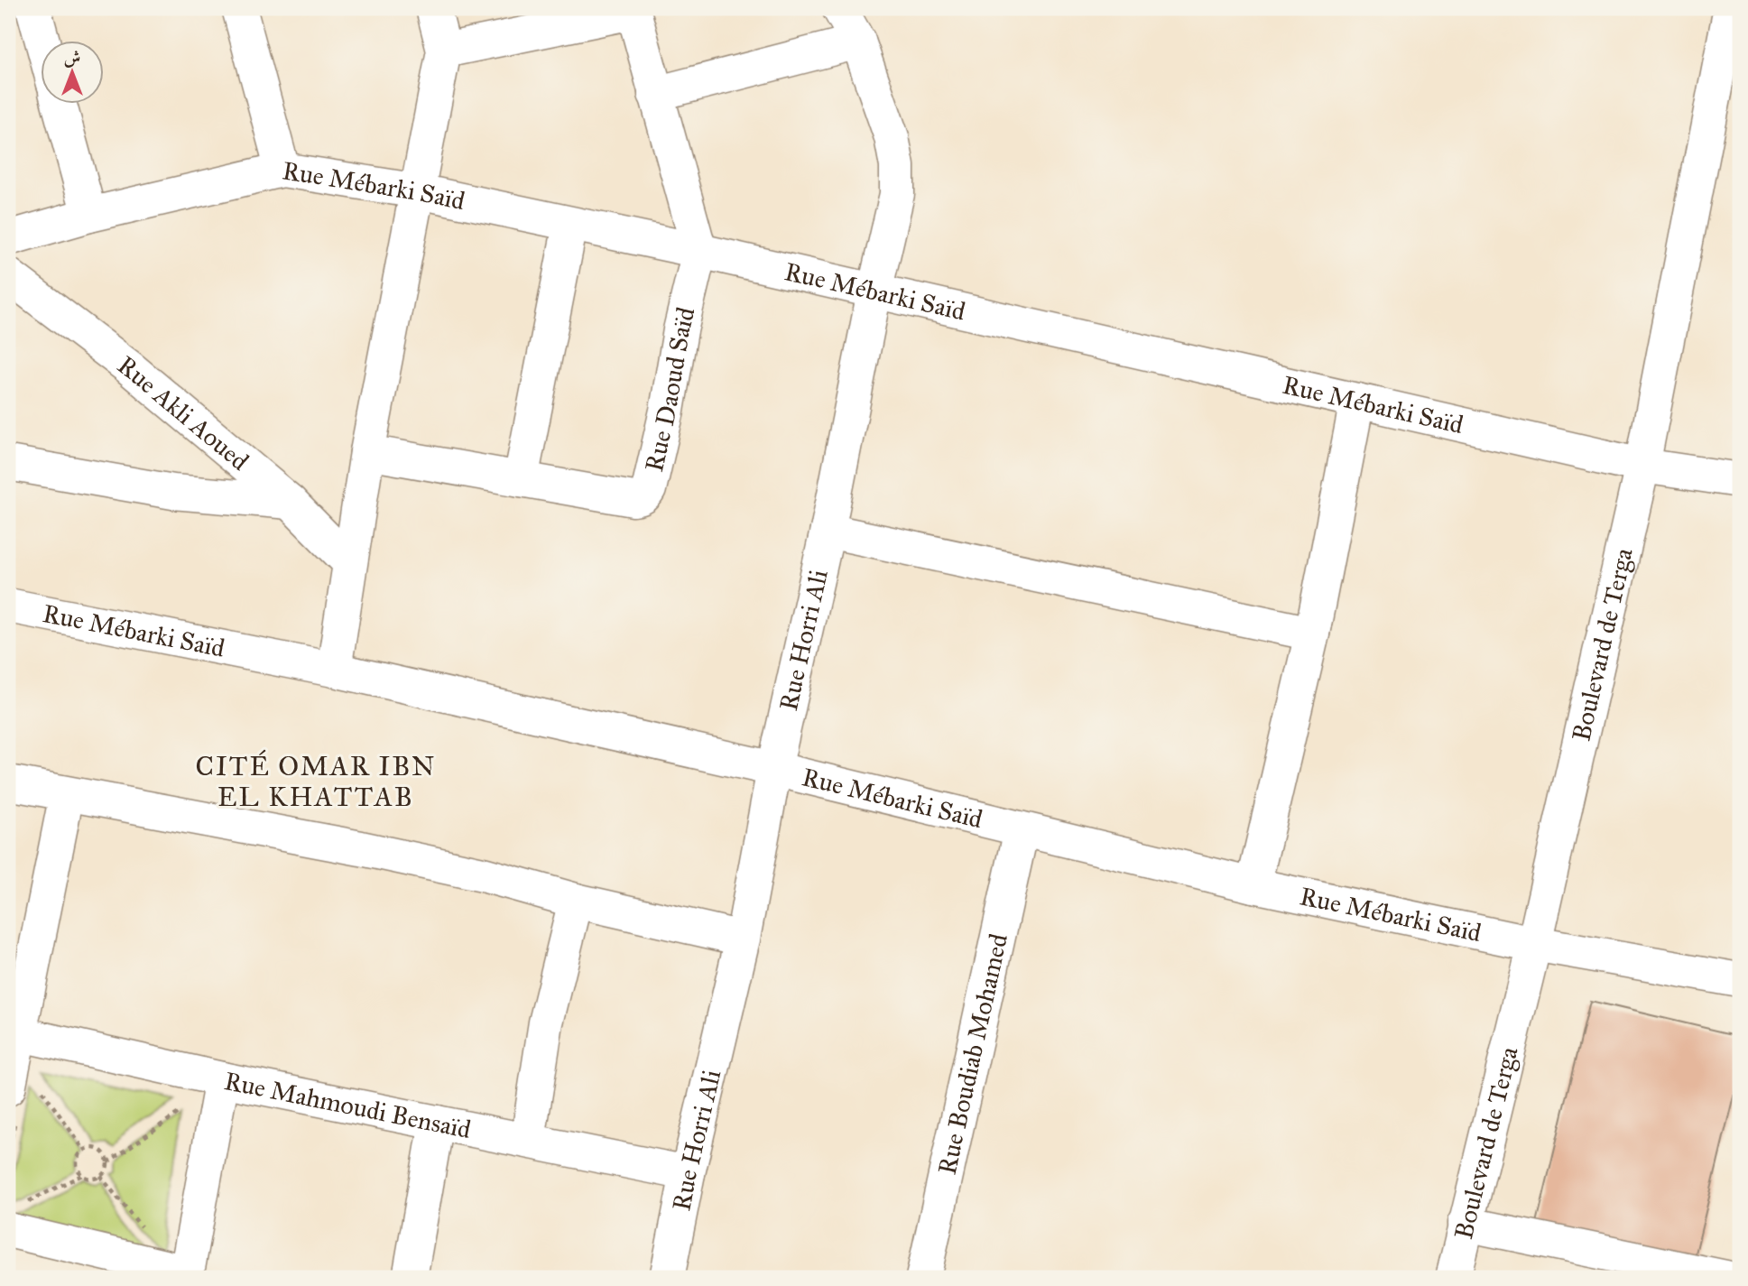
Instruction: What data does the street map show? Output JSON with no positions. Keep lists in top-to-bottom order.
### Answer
{
  "streets": {
    "street": [
      "Rue Mébarki Saïd",
      "Rue Daoud Saïd",
      "Rue Akli Aoued",
      "Rue Horri Ali",
      "Boulevard de Terga",
      "Rue Boudiab Mohamed",
      "Rue Mahmoudi Bensaïd"
    ]
  },
  "crossings": [
    ["Rue Mébarki Saïd", "Rue Daoud Saïd"],
    ["Rue Mébarki Saïd", "Rue Horri Ali"],
    ["Rue Mébarki Saïd", "Boulevard de Terga"],
    ["Rue Mébarki Saïd", "Rue Boudiab Mohamed"],
    ["Rue Horri Ali", "Rue Mahmoudi Bensaïd"]
  ],
  "districts": ["CITÉ OMAR IBN EL KHATTAB"],
  "north": "top"
}
